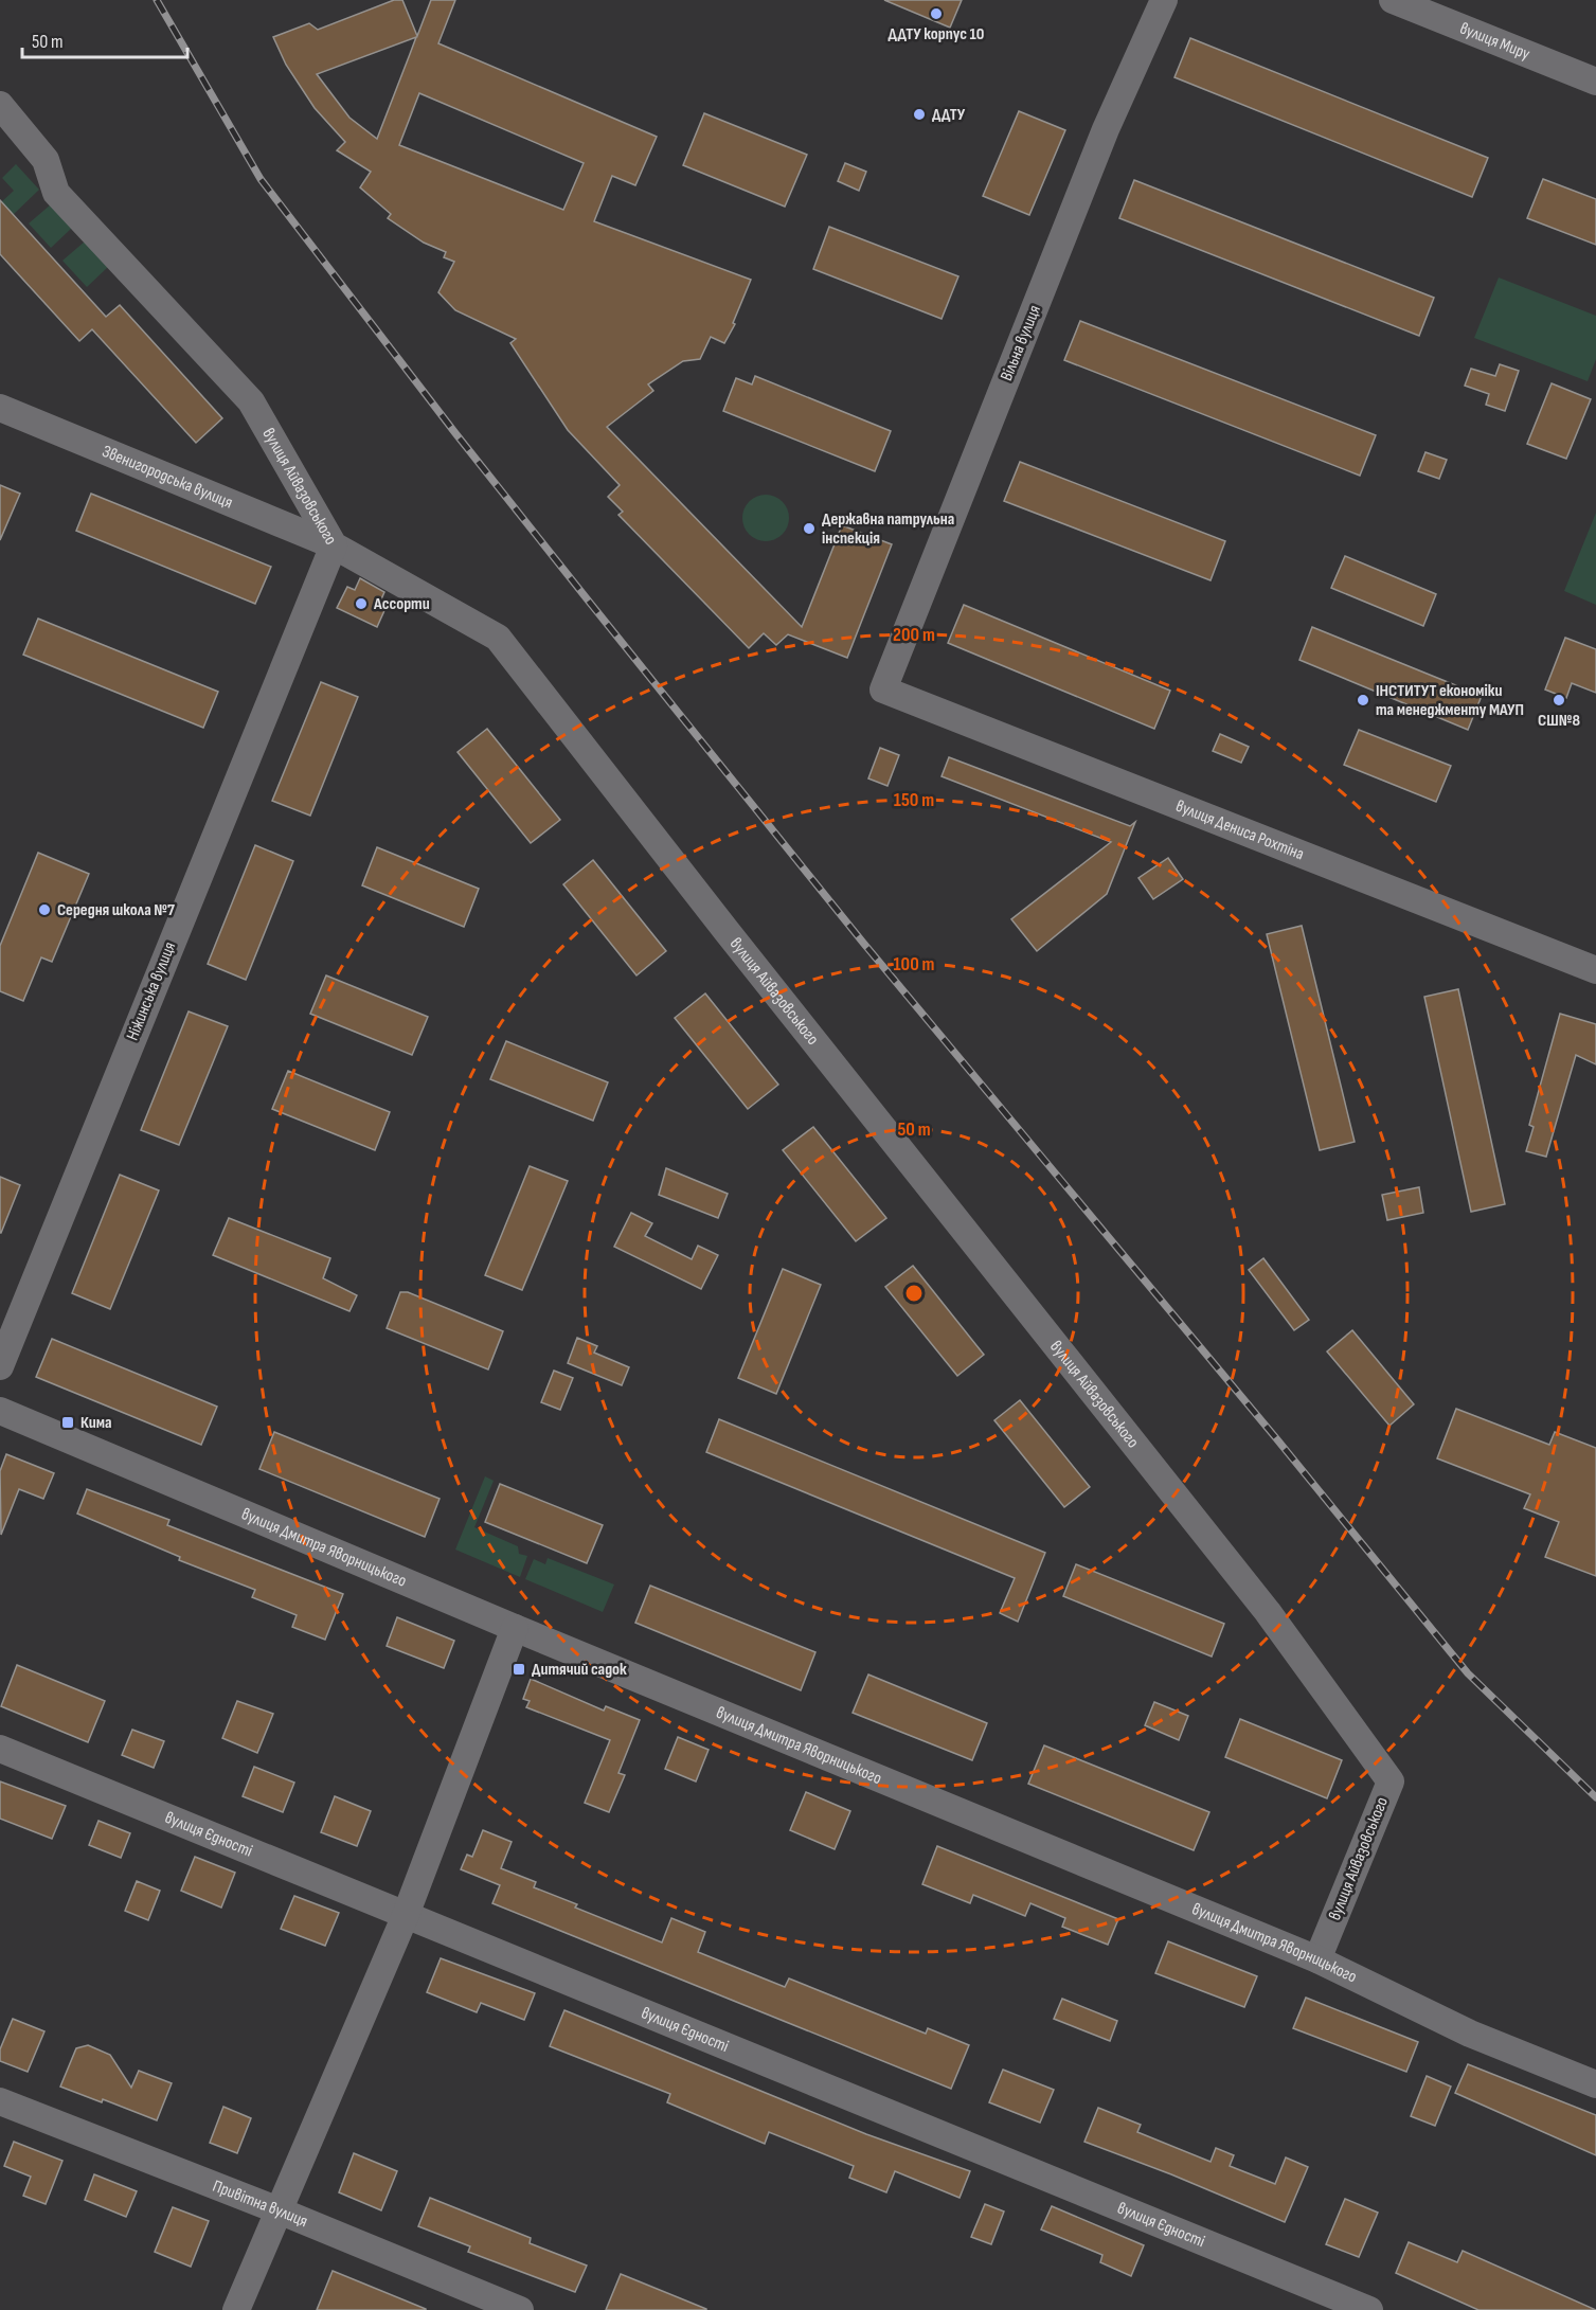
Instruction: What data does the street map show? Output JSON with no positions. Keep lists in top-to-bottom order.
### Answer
{
  "streets": {
    "street": [
      "вулиця Миру",
      "Вільна вулиця",
      "Звенигородська вулиця",
      "вулиця Айвазовського",
      "вулиця Дениса Рохтіна",
      "Ніжинська вулиця",
      "вулиця Дмитра Яворницького",
      "вулиця Єдності",
      "Привітна вулиця"
    ]
  },
  "crossings": [
    ["Вільна вулиця", "вулиця Дениса Рохтіна"],
    ["Звенигородська вулиця", "вулиця Айвазовського"],
    ["Звенигородська вулиця", "Ніжинська вулиця"],
    ["вулиця Айвазовського", "Ніжинська вулиця"],
    ["вулиця Айвазовського", "вулиця Дмитра Яворницького"]
  ],
  "places": {
    "other": [
      "ДДТУ корпус 10",
      "ДДТУ",
      "Державна патрульна інспекція",
      "Ассорти",
      "ІНСТИТУТ економіки та менеджменту МАУП",
      "СШ№8",
      "Середня школа №7"
    ],
    "transit": ["Кима", "Дитячий садок"]
  },
  "scale_bar": "50 m",
  "rings": [
    "200 m",
    "150 m",
    "100 m",
    "50 m"
  ]
}
